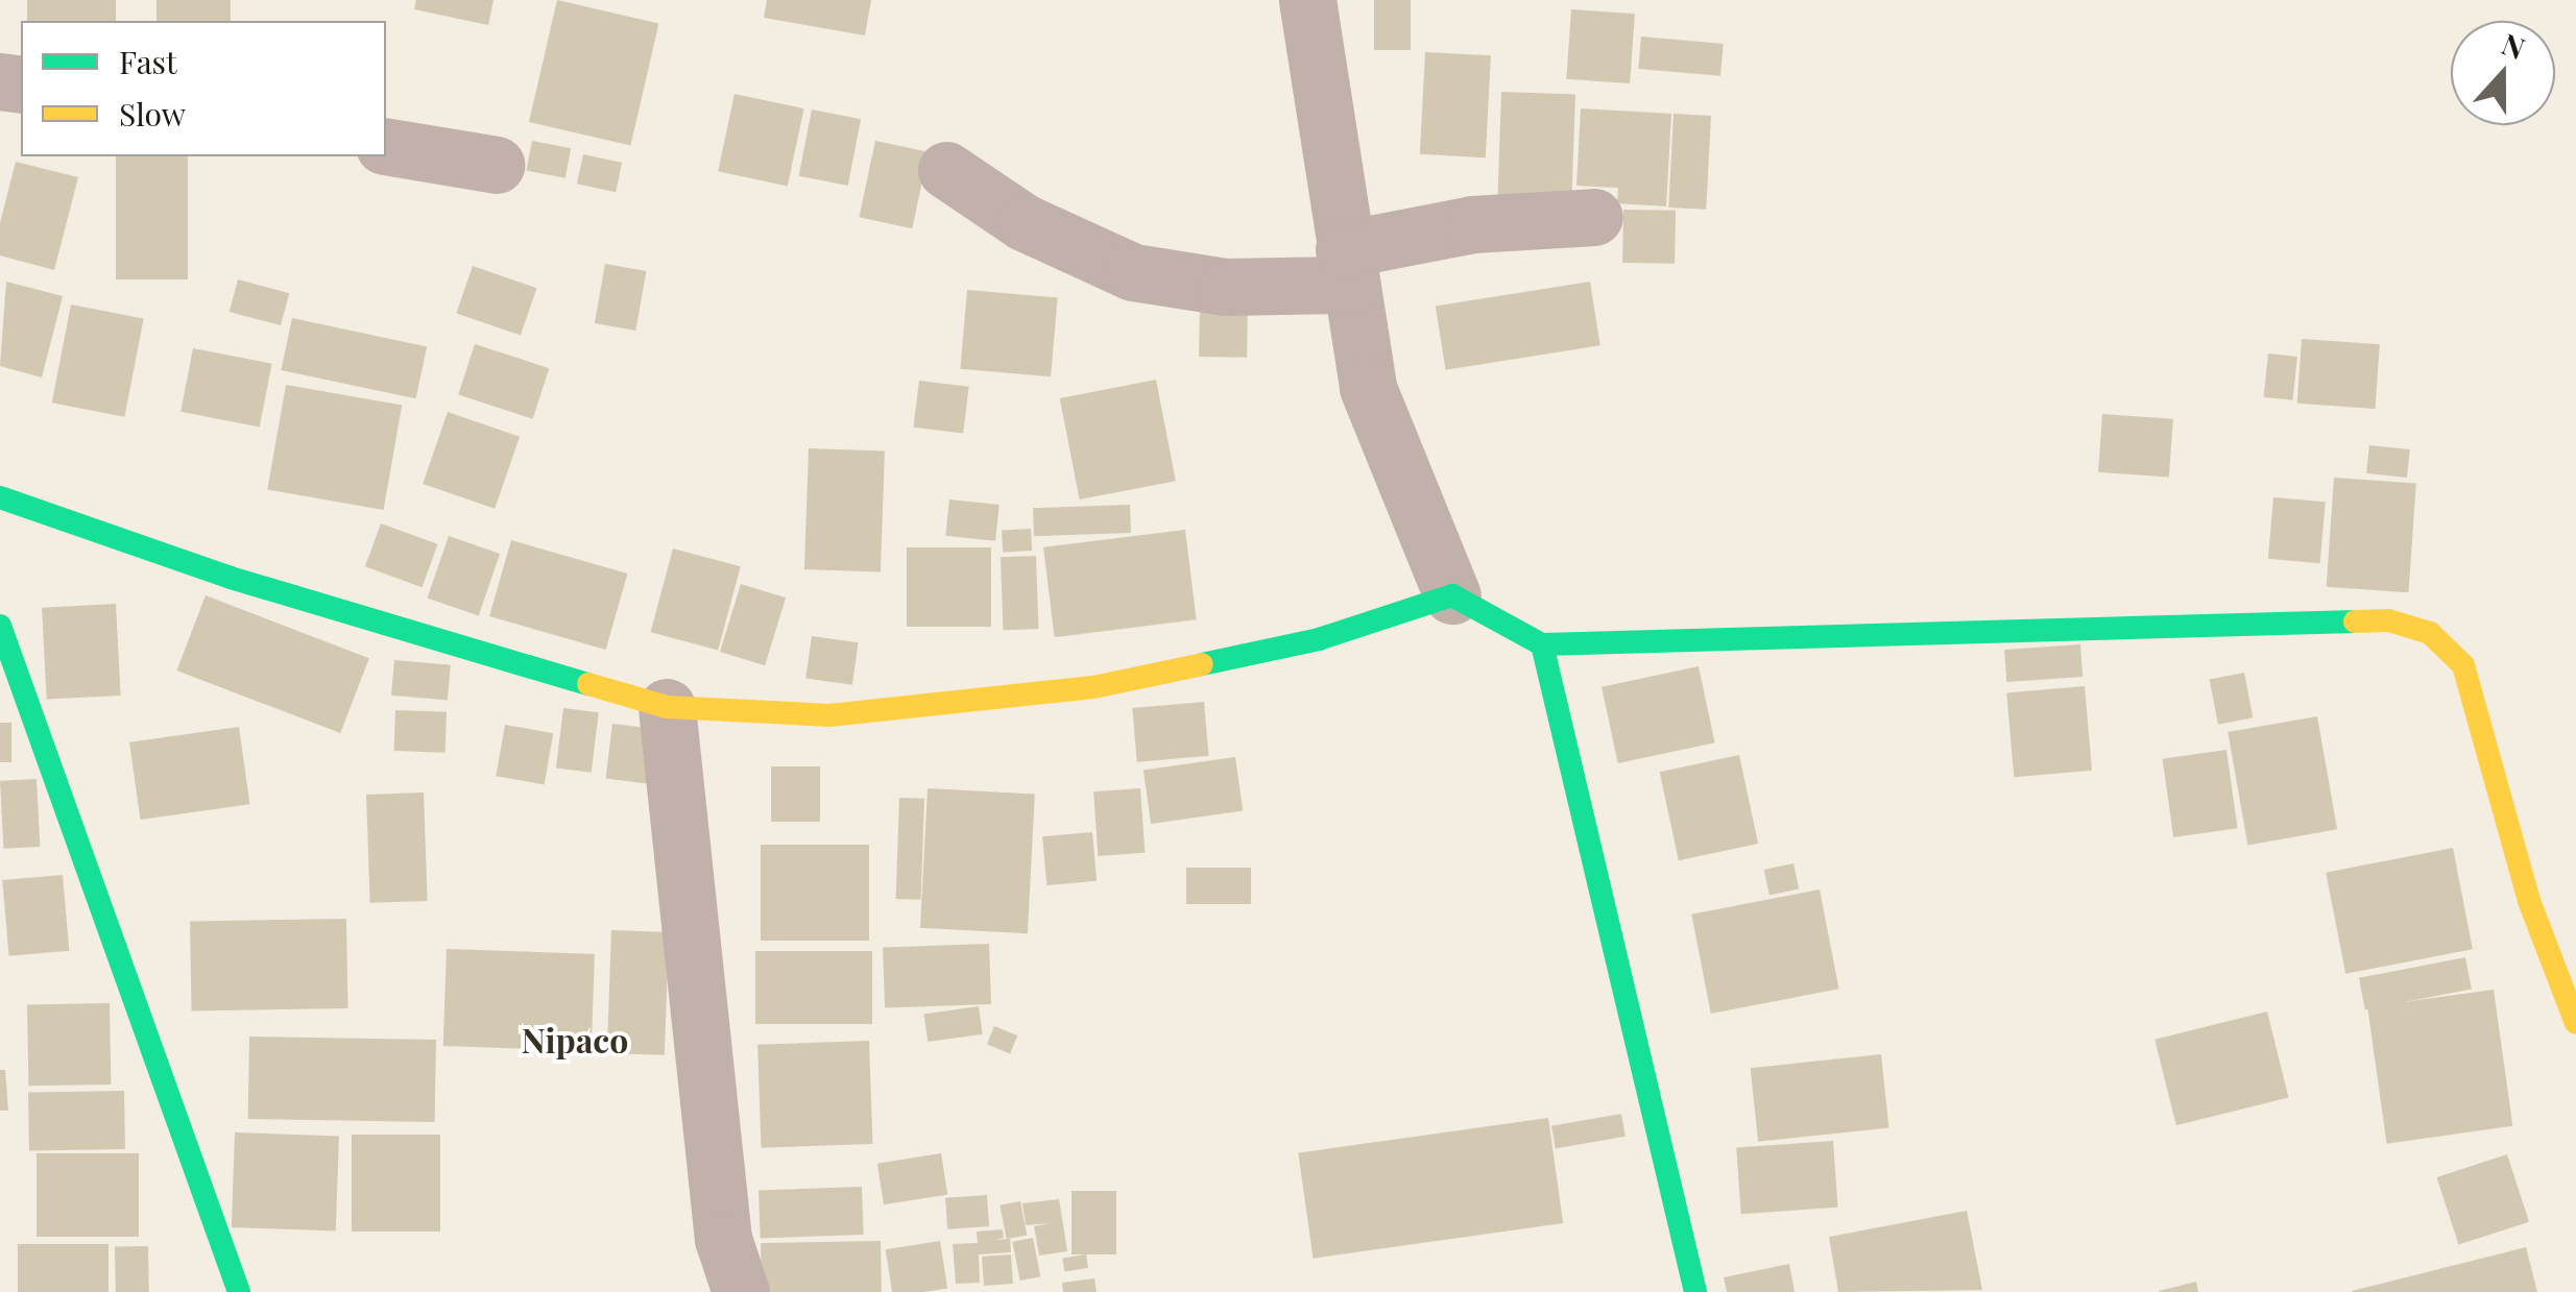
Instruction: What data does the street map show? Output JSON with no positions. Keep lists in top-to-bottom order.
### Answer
{
  "districts": ["Nipaco"],
  "legend": ["Fast", "Slow"],
  "north": "top"
}
